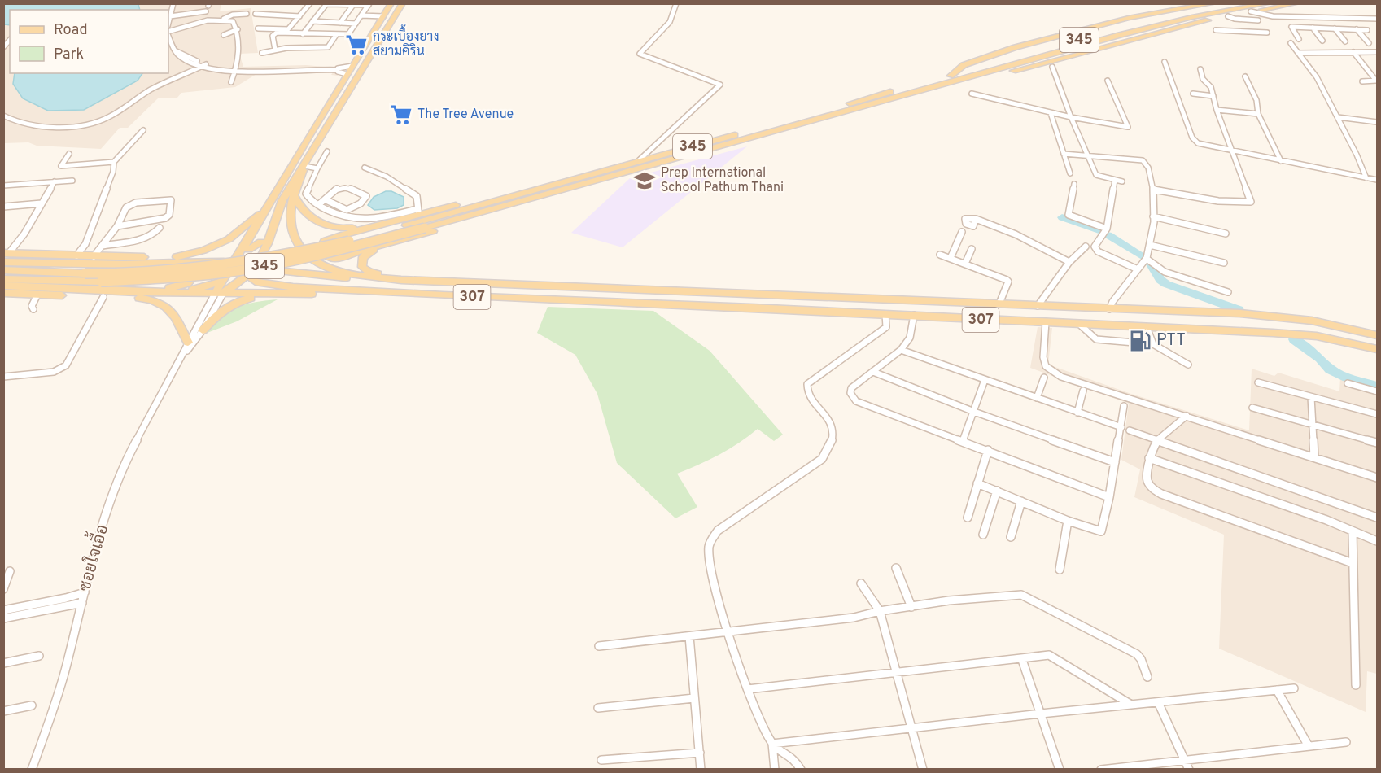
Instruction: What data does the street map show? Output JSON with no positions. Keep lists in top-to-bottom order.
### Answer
{
  "streets": {
    "main road": ["345", "307"],
    "street": ["ซอยใจเอื้อ"]
  },
  "crossings": [
    ["345", "307"]
  ],
  "places": {
    "supermarket": ["กระเบื้องยาง สยามคิริน", "The Tree Avenue"],
    "school or university": ["Prep International School Pathum Thani"],
    "fuel station": ["PTT"]
  },
  "legend": ["Road", "Park"]
}
